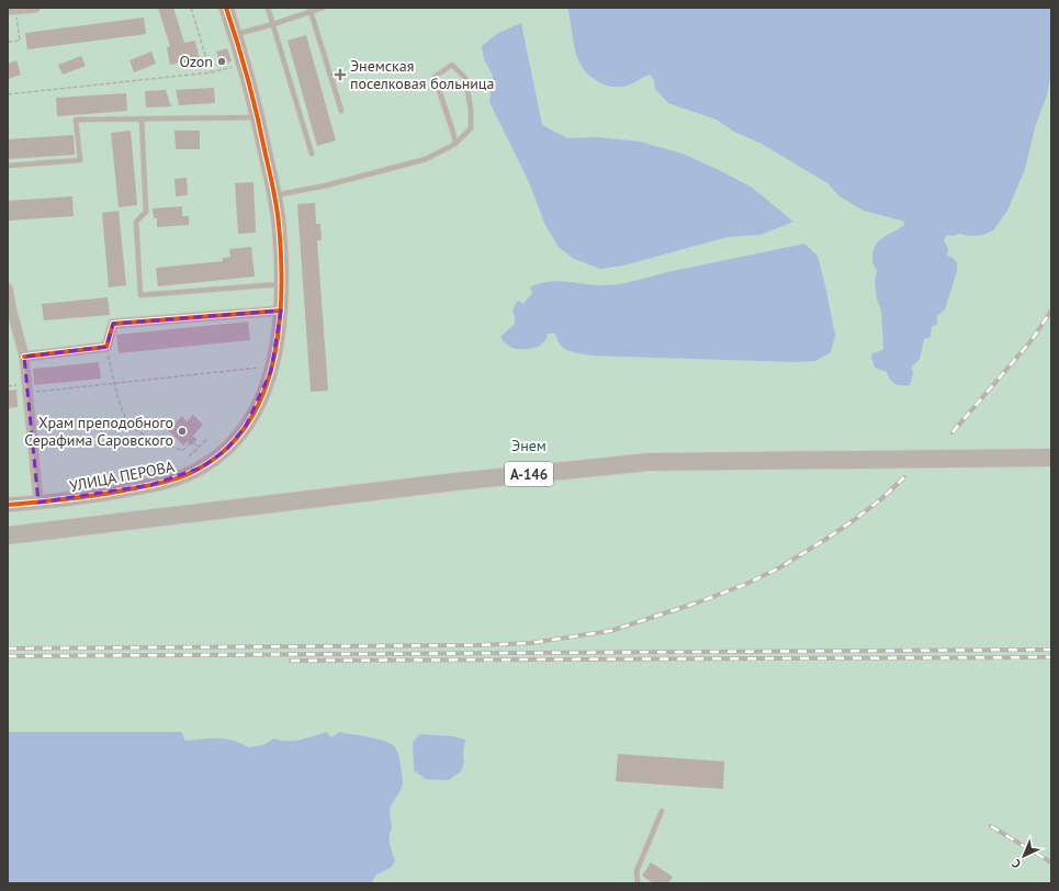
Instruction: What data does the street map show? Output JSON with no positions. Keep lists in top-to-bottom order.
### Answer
{
  "streets": {
    "highway": ["А-146"],
    "street": ["УЛИЦА ПЕРОВА"]
  },
  "parks": ["Энем"],
  "places": {
    "other": ["Ozon", "Храм преподобного Серафима Саровского"],
    "health": ["Энемская поселковая больница"]
  },
  "north": "bottom left"
}
